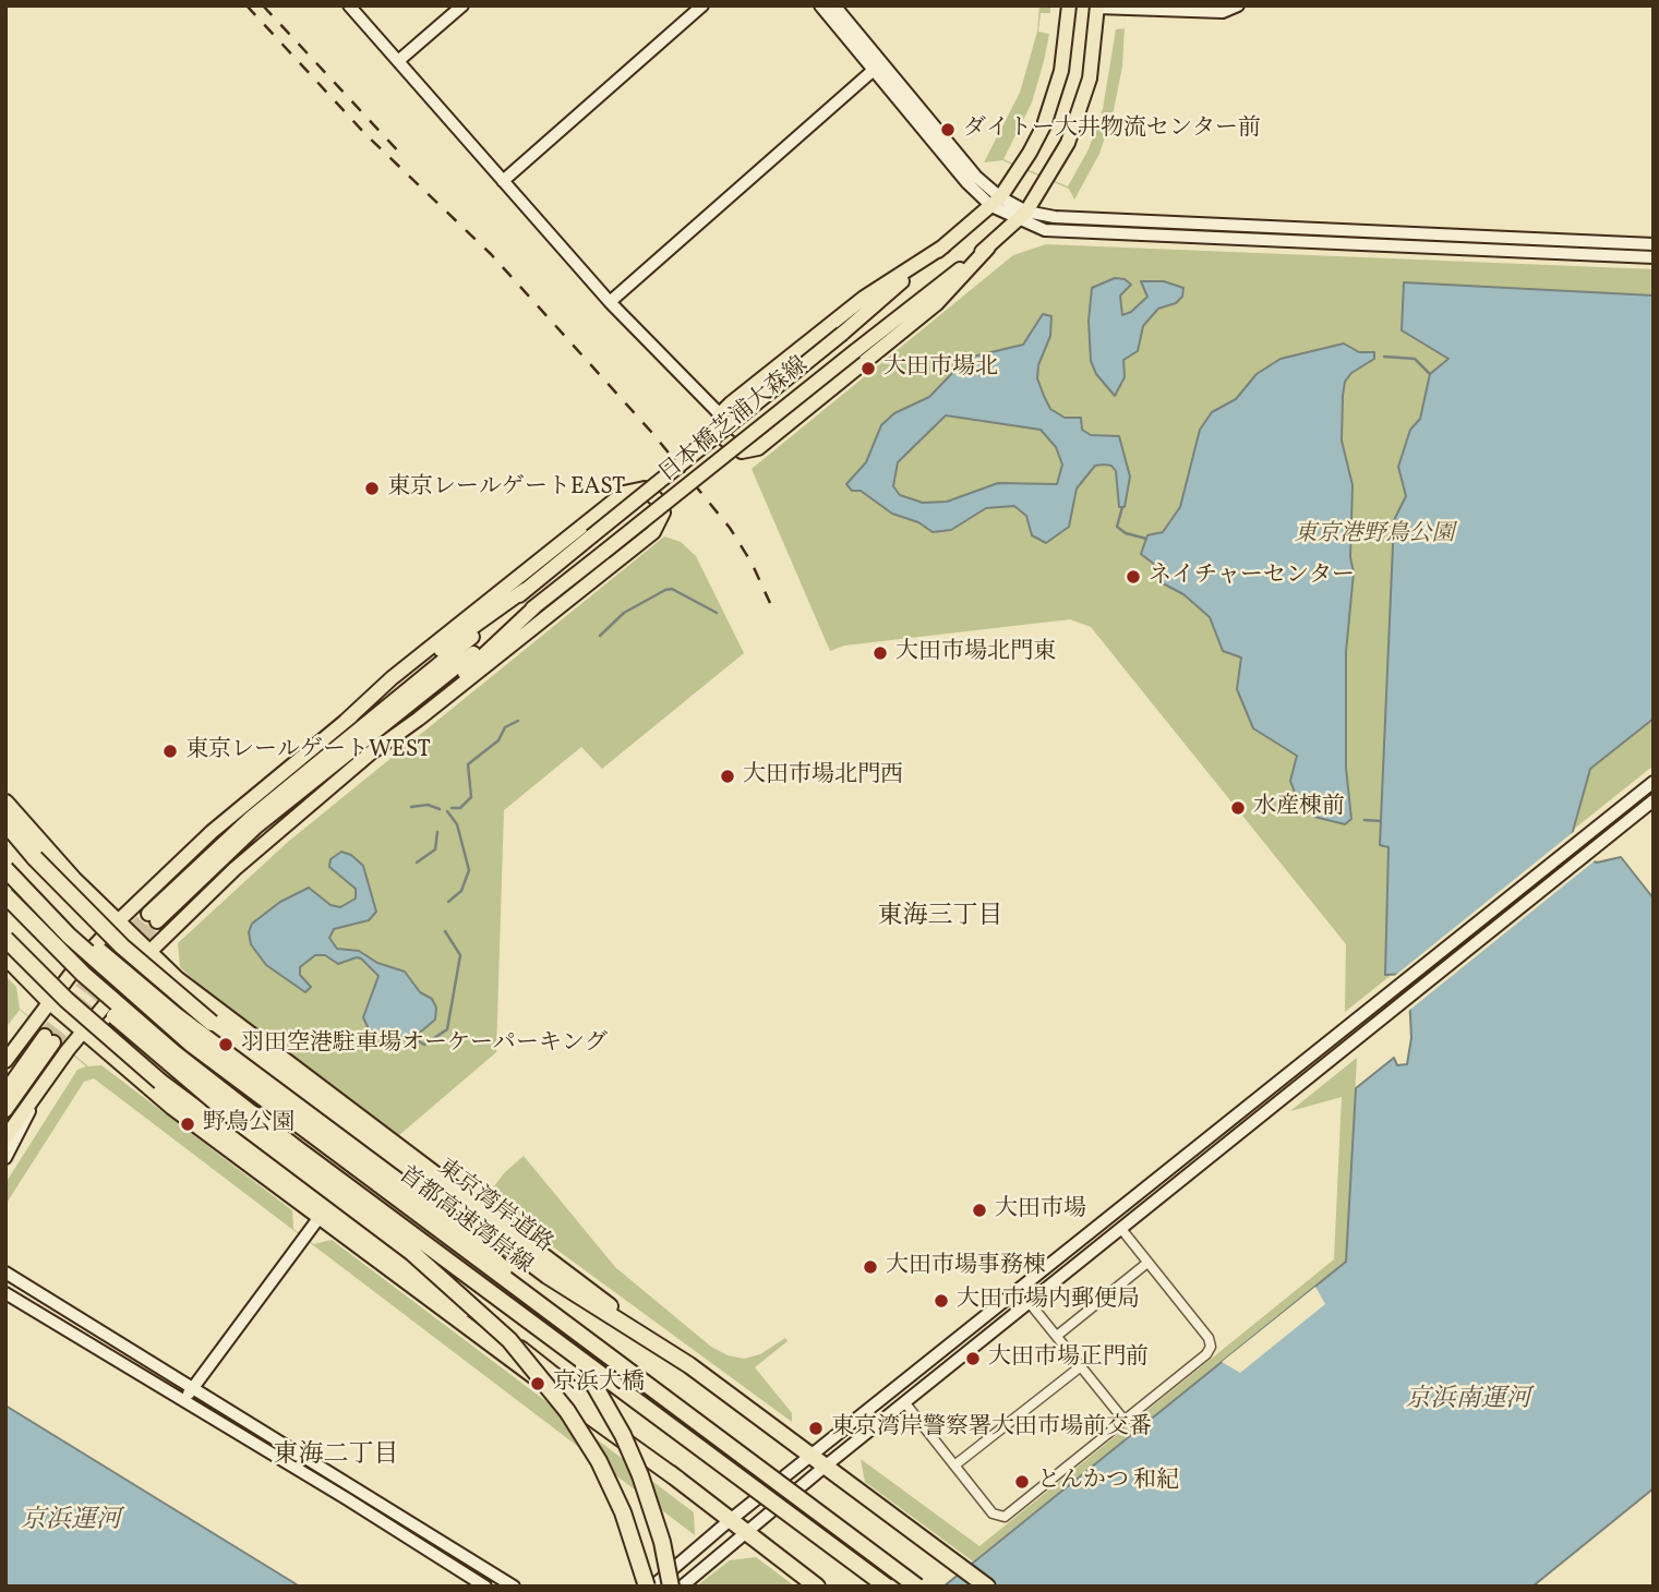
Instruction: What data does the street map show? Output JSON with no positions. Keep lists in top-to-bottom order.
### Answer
{
  "streets": {
    "highway": ["東京湾岸道路", "首都高速湾岸線"],
    "main road": ["日本橋芝浦大森線"]
  },
  "districts": ["東海三丁目", "東海二丁目"],
  "water": ["京浜南運河", "京浜運河"],
  "parks": ["東京港野鳥公園"],
  "places": [
    "ダイトー大井物流センター前",
    "大田市場北",
    "東京レールゲートEAST",
    "ネイチャーセンター",
    "大田市場北門東",
    "東京レールゲートWEST",
    "大田市場北門西",
    "水産棟前",
    "羽田空港駐車場オーケーパーキング",
    "野鳥公園",
    "大田市場",
    "大田市場事務棟",
    "大田市場内郵便局",
    "大田市場正門前",
    "京浜大橋",
    "東京湾岸警察署大田市場前交番",
    "とんかつ 和紀"
  ]
}
